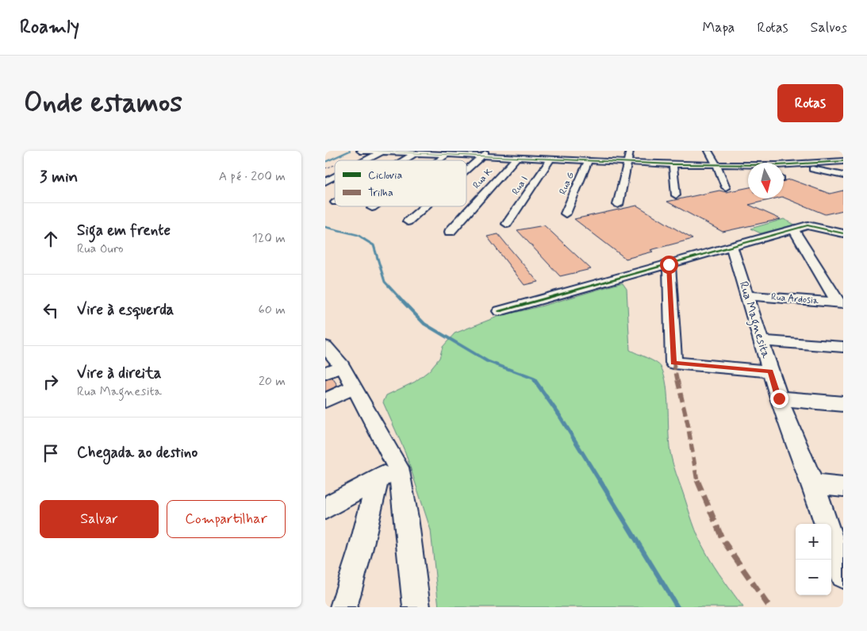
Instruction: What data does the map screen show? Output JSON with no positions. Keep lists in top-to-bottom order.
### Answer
{
  "streets": {
    "street": [
      "Rua K",
      "Rua G",
      "Rua I",
      "Rua Ardosia",
      "Rua Magnesita"
    ]
  },
  "crossings": [
    ["Rua Ardosia", "Rua Magnesita"]
  ],
  "legend": ["Ciclovia", "Trilha"],
  "north": "bottom",
  "page": {
    "header": "Roamly",
    "nav": ["Mapa", "Rotas", "Salvos"],
    "buttons": [
      "Rotas",
      ["Salvar", "Compartilhar"]
    ],
    "title": "Onde estamos",
    "heading": ["3 min", "A pé · 200 m"],
    "list": [
      ["Siga em frente", "Rua Ouro", "120 m"],
      ["Vire à esquerda", "60 m"],
      ["Vire à direita", "Rua Magnesita", "20 m"],
      "Chegada ao destino"
    ],
    "map_buttons": ["+", "−"]
  }
}
